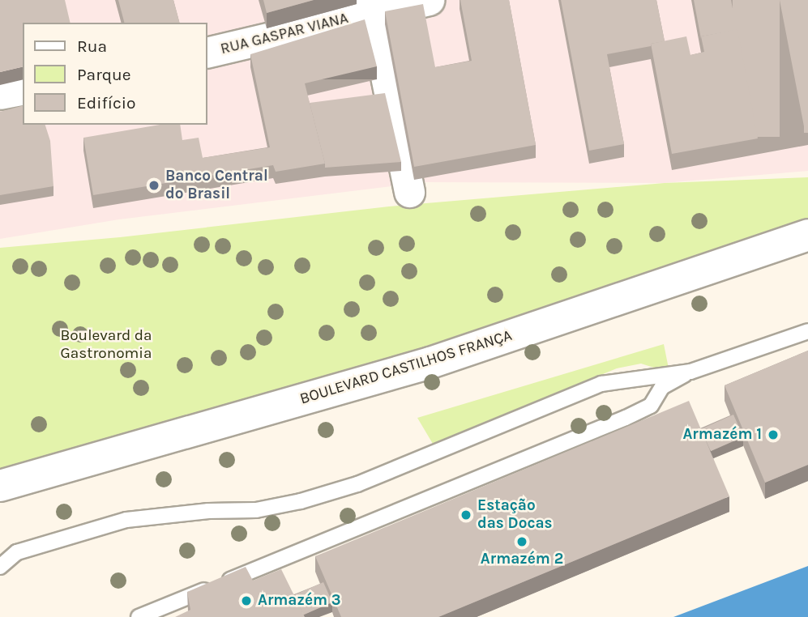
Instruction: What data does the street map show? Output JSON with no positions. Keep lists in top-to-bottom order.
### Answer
{
  "streets": {
    "main road": ["BOULEVARD CASTILHOS FRANÇA"],
    "street": ["RUA GASPAR VIANA"]
  },
  "parks": ["Boulevard da Gastronomia"],
  "places": [
    "Banco Central do Brasil",
    "Armazém 1",
    "Estação das Docas",
    "Armazém 2",
    "Armazém 3"
  ],
  "legend": ["Rua", "Parque", "Edifício"]
}
